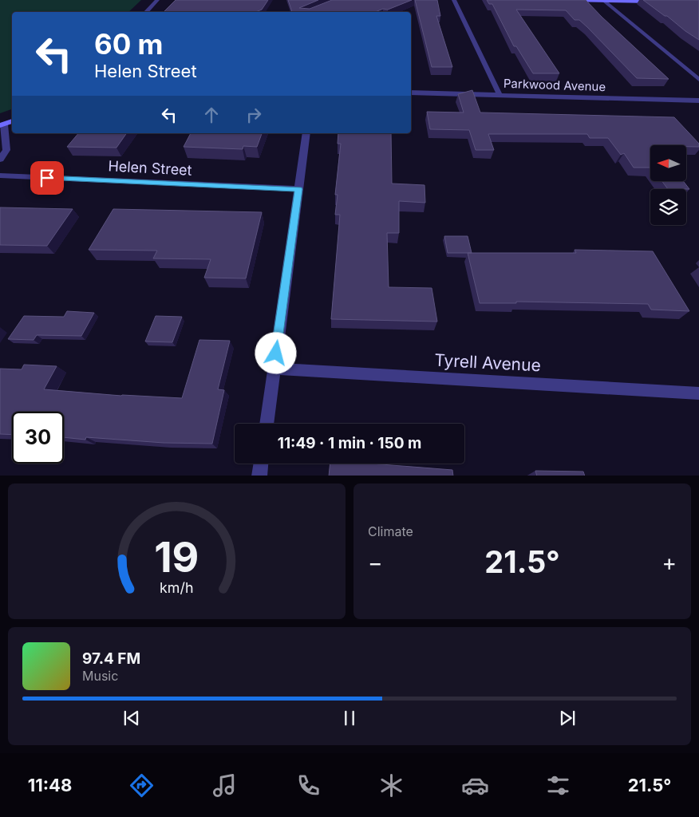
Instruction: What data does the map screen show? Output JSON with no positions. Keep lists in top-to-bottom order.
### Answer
{
  "streets": {
    "street": ["Parkwood Avenue", "Helen Street", "Tyrell Avenue"]
  },
  "north": "left",
  "page": {
    "turn": ["60 m", "Helen Street"],
    "limit": "30",
    "trip": "11:49 · 1 min · 150 m",
    "tile": "Climate",
    "heat": ["−", "21.5°", "+"],
    "song": ["97.4 FM", "Music"],
    "tabs": ["11:48", "21.5°"],
    "gauge": ["19", "km/h"]
  }
}
